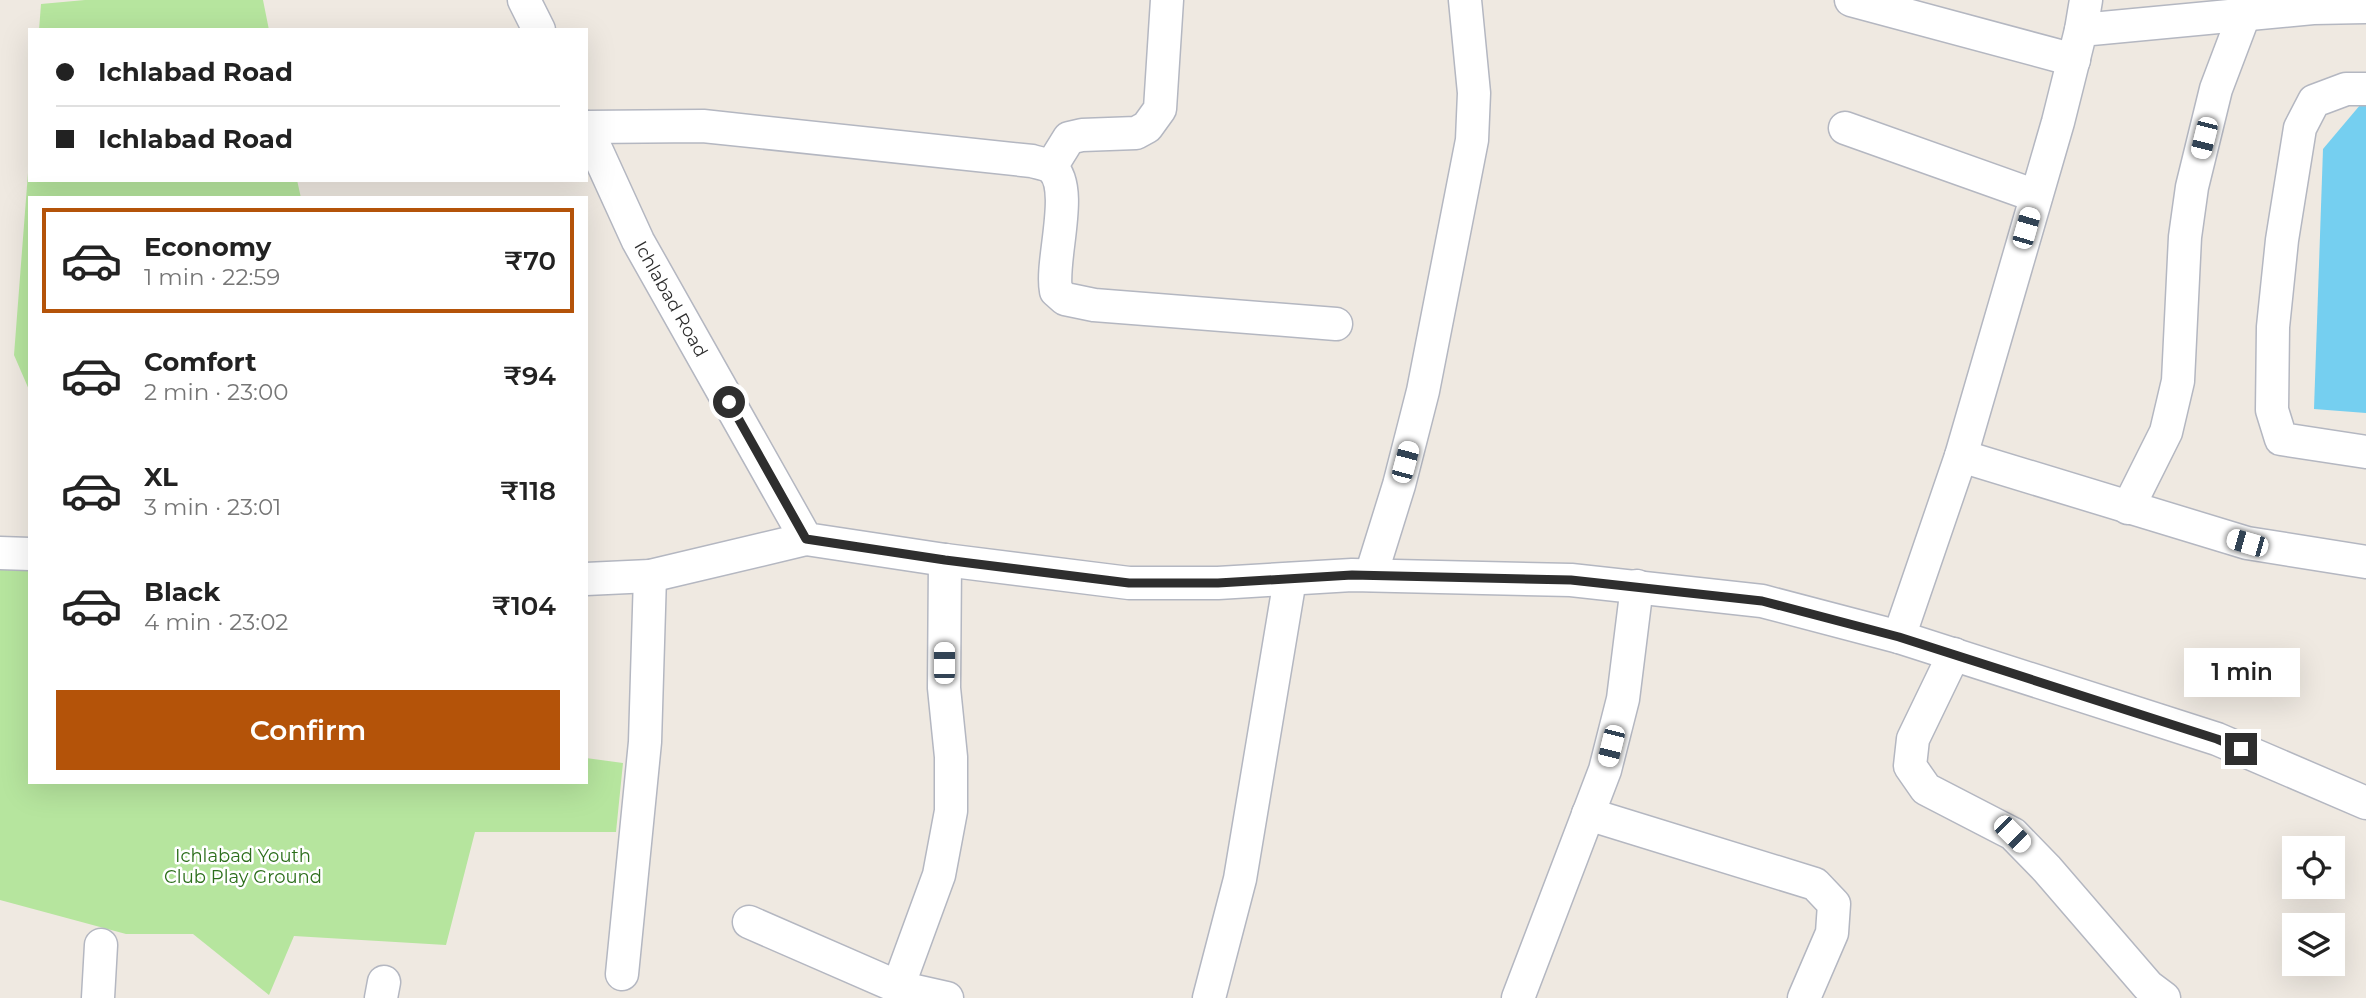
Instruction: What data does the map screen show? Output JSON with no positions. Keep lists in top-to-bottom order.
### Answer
{
  "streets": {
    "street": ["Ichlabad Road"]
  },
  "parks": ["Ichlabad Youth Club Play Ground"],
  "page": {
    "banner": ["Ichlabad Road", "Ichlabad Road"],
    "list": [
      {
        "name": "Economy",
        "note": "1 min · 22:59",
        "value": "₹70"
      },
      {
        "name": "Comfort",
        "note": "2 min · 23:00",
        "value": "₹94"
      },
      {
        "name": "XL",
        "note": "3 min · 23:01",
        "value": "₹118"
      },
      {
        "name": "Black",
        "note": "4 min · 23:02",
        "value": "₹104"
      }
    ],
    "bubble": "1 min",
    "buttons": "Confirm"
  }
}
